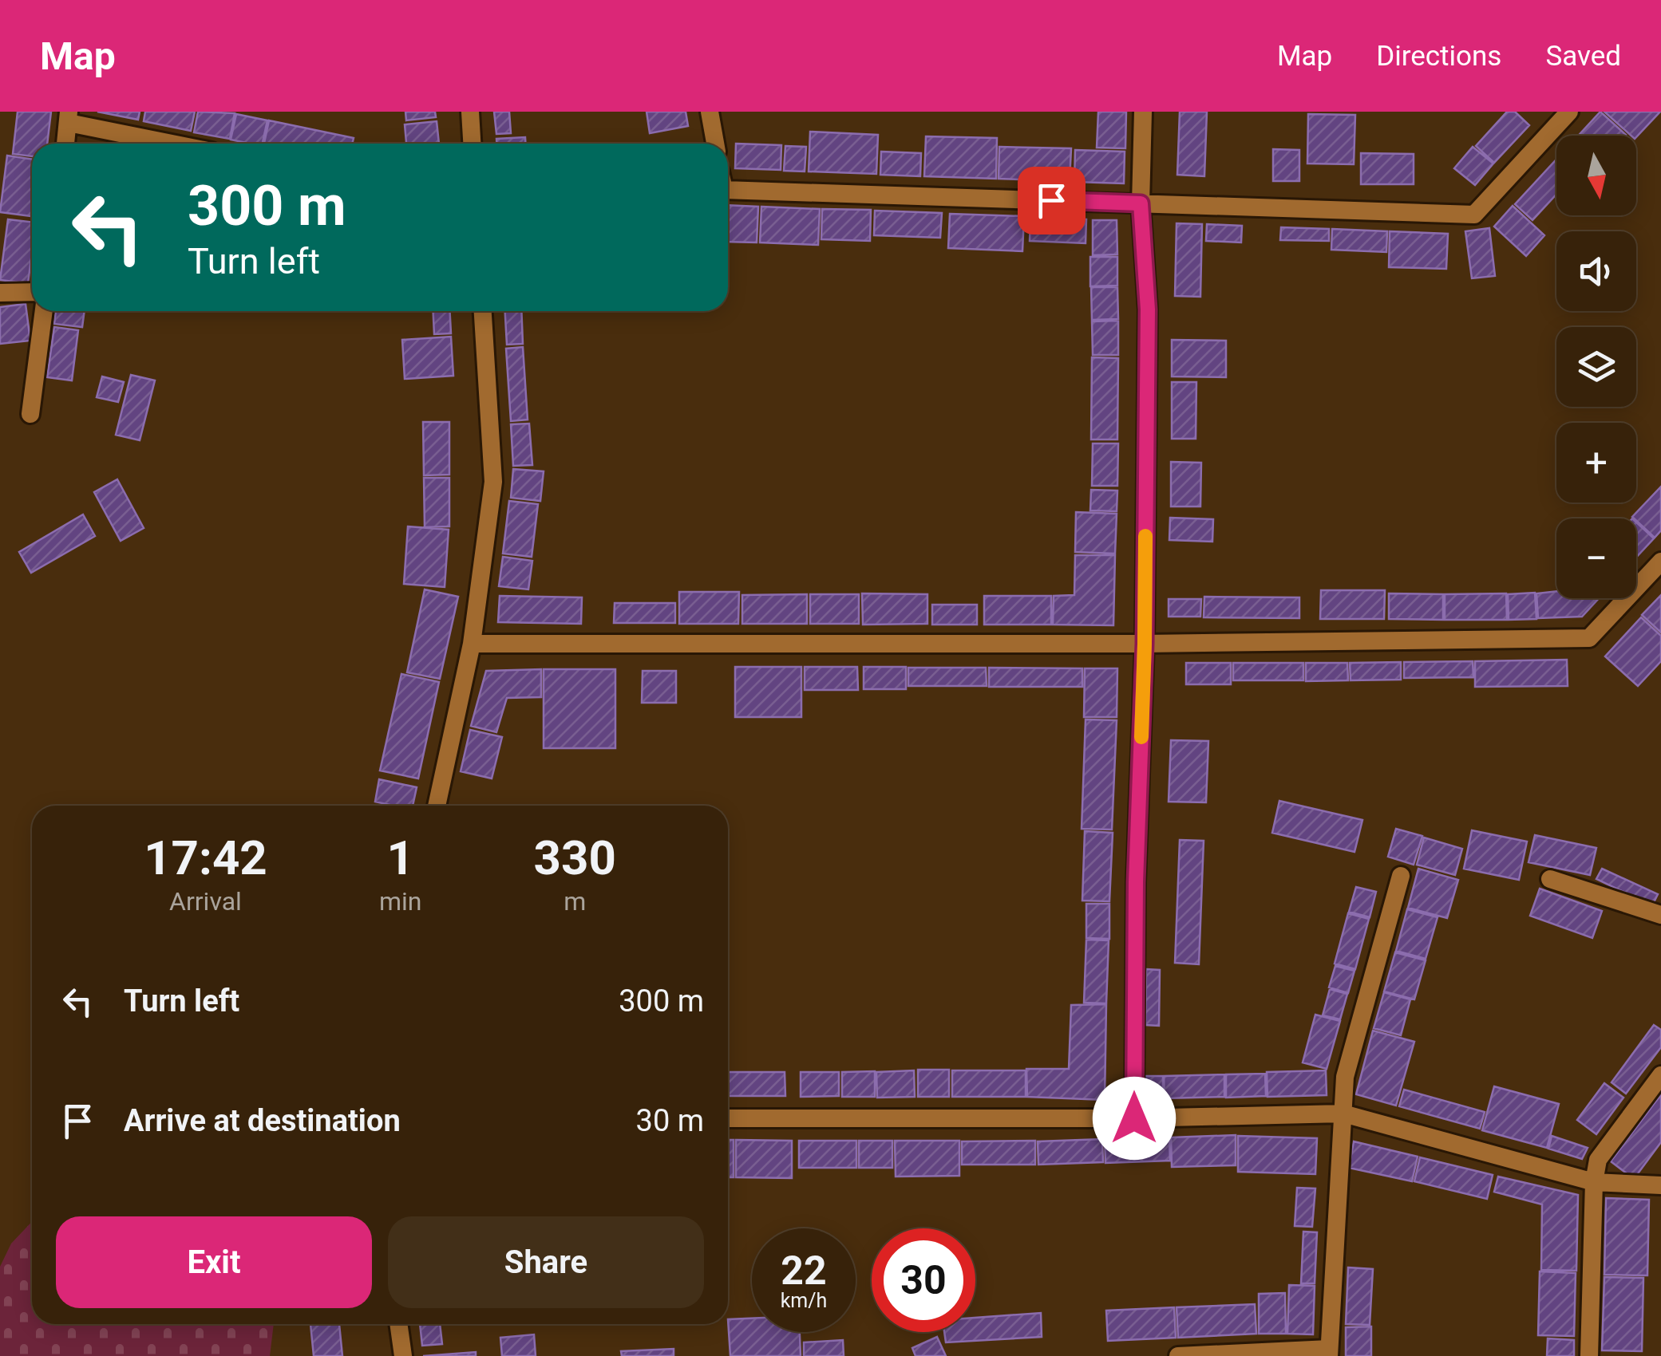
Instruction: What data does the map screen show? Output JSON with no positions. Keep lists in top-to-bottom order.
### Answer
{
  "north": "bottom",
  "page": {
    "header": "Map",
    "nav": ["Map", "Directions", "Saved"],
    "map_buttons": ["+", "−"],
    "turn": ["300 m", "Turn left"],
    "eta": [
      "17:42",
      "Arrival",
      "1",
      "min",
      "330",
      "m"
    ],
    "list": [
      {
        "name": "Turn left",
        "value": "300 m"
      },
      {
        "name": "Arrive at destination",
        "value": "30 m"
      }
    ],
    "buttons": ["Exit", "Share"],
    "speed": "22 km/h",
    "limit": "30"
  }
}
